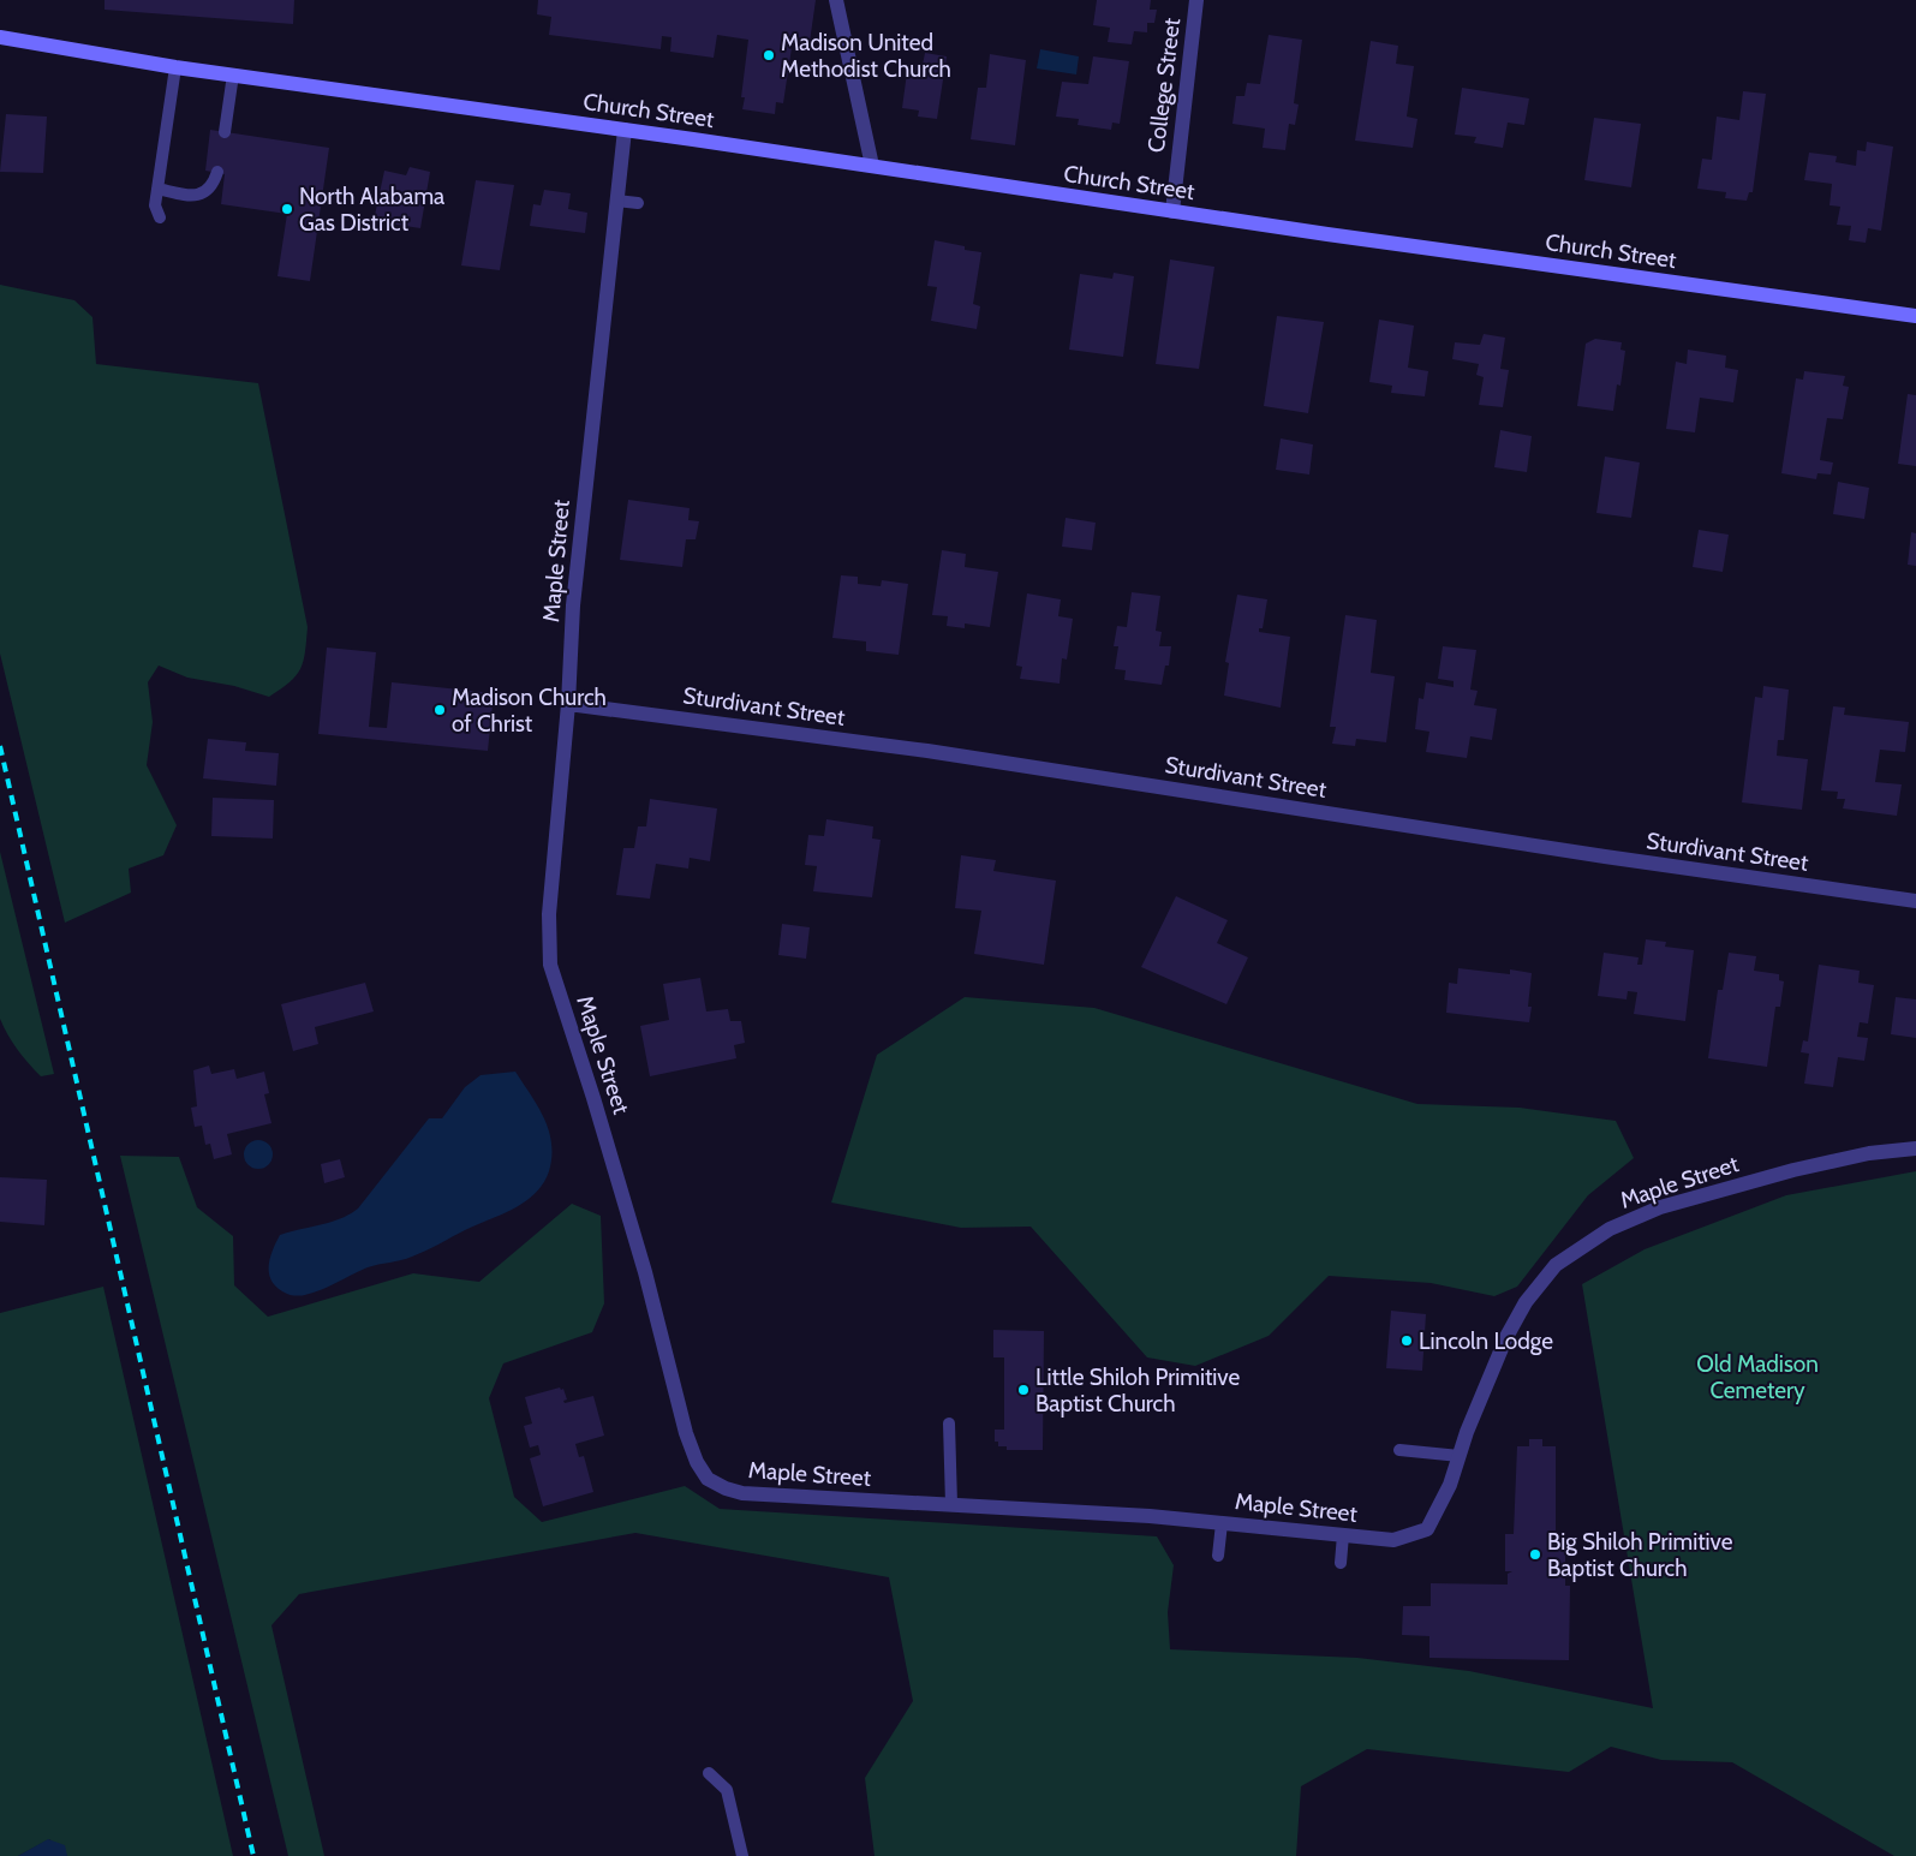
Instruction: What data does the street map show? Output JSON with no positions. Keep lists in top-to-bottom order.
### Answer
{
  "streets": {
    "street": [
      "College Street",
      "Church Street",
      "Maple Street",
      "Sturdivant Street"
    ]
  },
  "crossings": [
    ["College Street", "Church Street"],
    ["Church Street", "Maple Street"],
    ["Maple Street", "Sturdivant Street"]
  ],
  "parks": ["Old Madison Cemetery"],
  "places": [
    "Madison United Methodist Church",
    "North Alabama Gas District",
    "Madison Church of Christ",
    "Lincoln Lodge",
    "Little Shiloh Primitive Baptist Church",
    "Big Shiloh Primitive Baptist Church"
  ]
}
